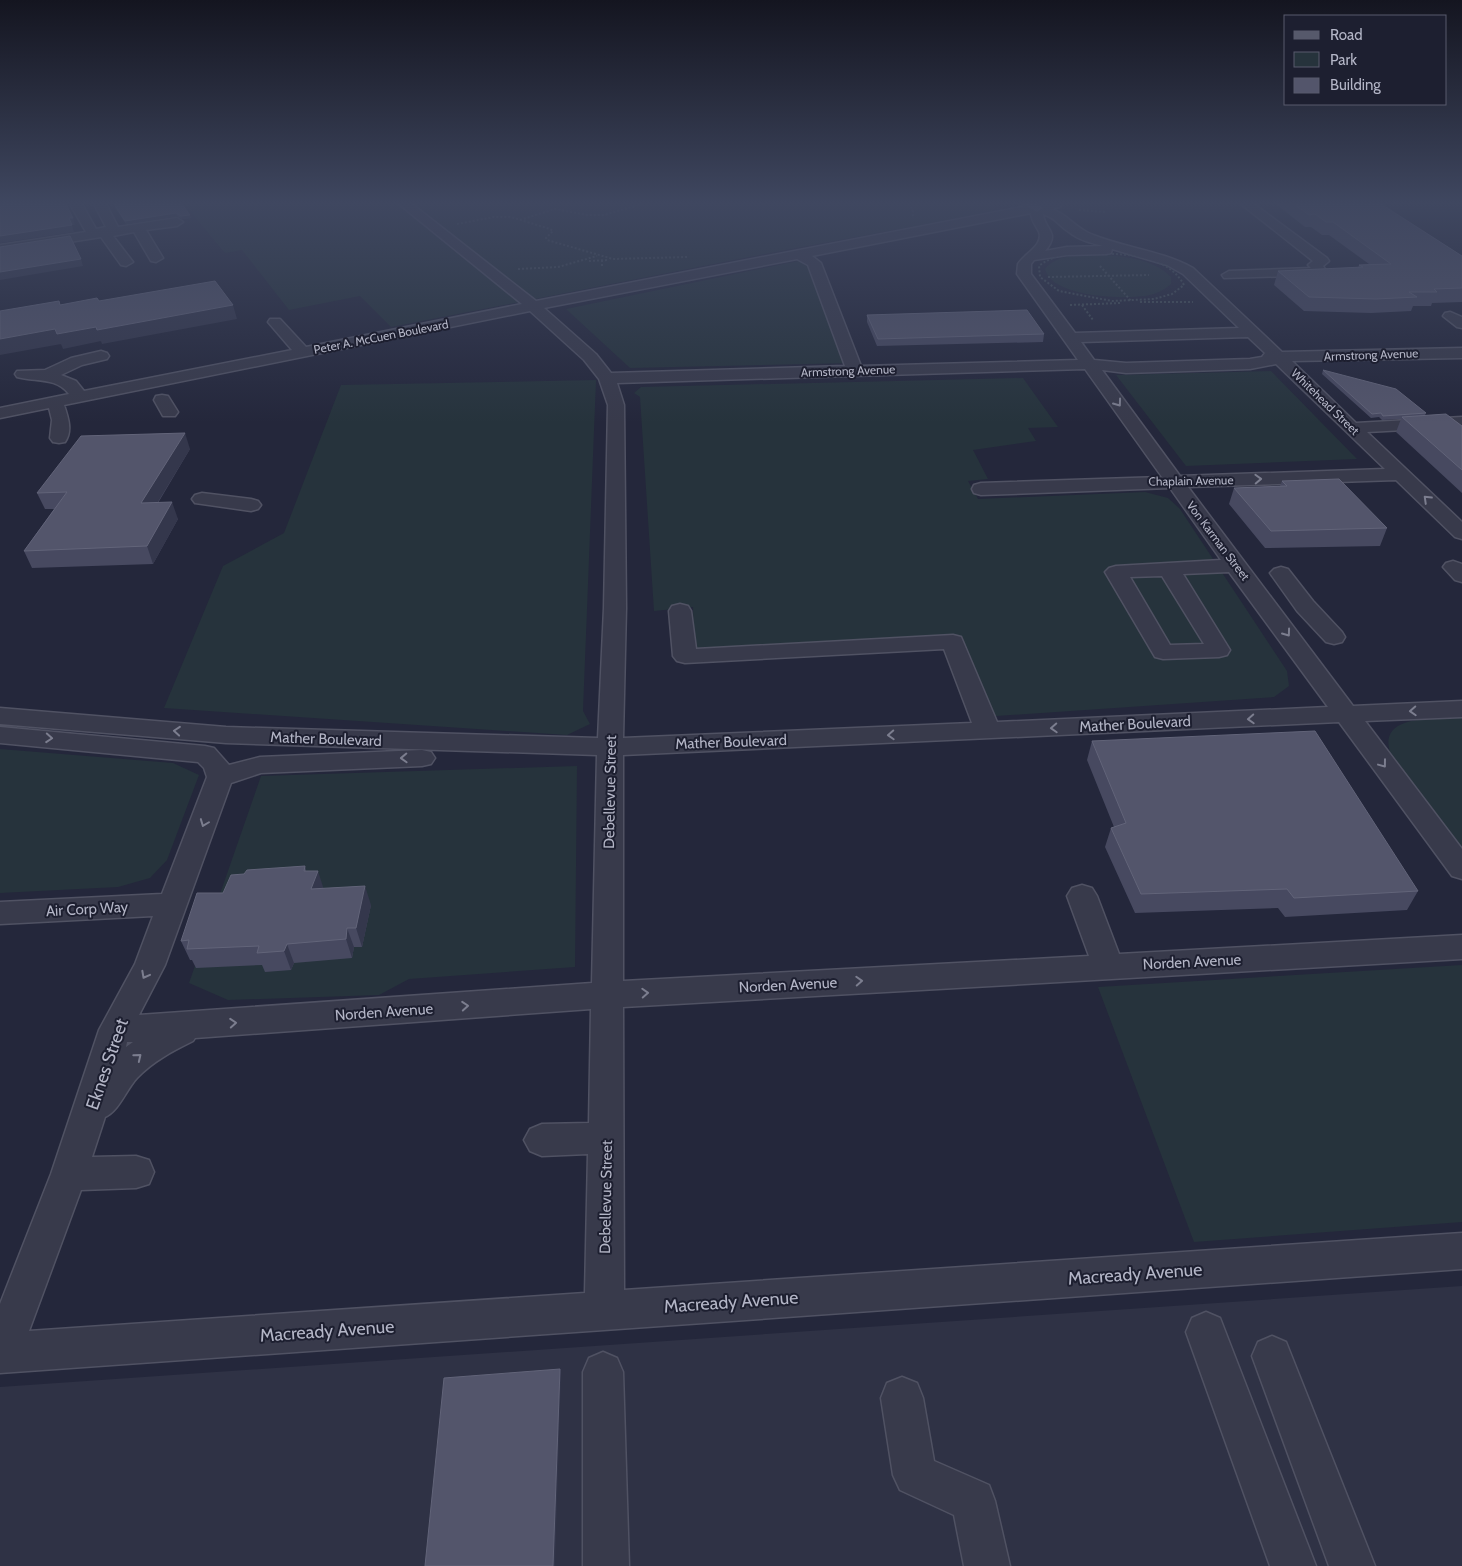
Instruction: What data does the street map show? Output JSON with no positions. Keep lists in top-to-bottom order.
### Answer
{
  "streets": {
    "street": [
      "Peter A. McCuen Boulevard",
      "Armstrong Avenue",
      "Whitehead Street",
      "Chaplain Avenue",
      "Von Karman Street",
      "Mather Boulevard",
      "Debellevue Street",
      "Air Corp Way",
      "Norden Avenue",
      "Eknes Street",
      "Macready Avenue"
    ]
  },
  "crossings": [
    ["Peter A. McCuen Boulevard", "Debellevue Street"],
    ["Armstrong Avenue", "Whitehead Street"],
    ["Armstrong Avenue", "Von Karman Street"],
    ["Armstrong Avenue", "Debellevue Street"],
    ["Whitehead Street", "Chaplain Avenue"],
    ["Chaplain Avenue", "Von Karman Street"],
    ["Von Karman Street", "Mather Boulevard"],
    ["Mather Boulevard", "Debellevue Street"],
    ["Debellevue Street", "Norden Avenue"],
    ["Debellevue Street", "Macready Avenue"],
    ["Air Corp Way", "Eknes Street"],
    ["Norden Avenue", "Eknes Street"],
    ["Eknes Street", "Macready Avenue"]
  ],
  "one_way": ["Von Karman Street", "Norden Avenue", "Eknes Street"],
  "legend": ["Road", "Park", "Building"]
}
